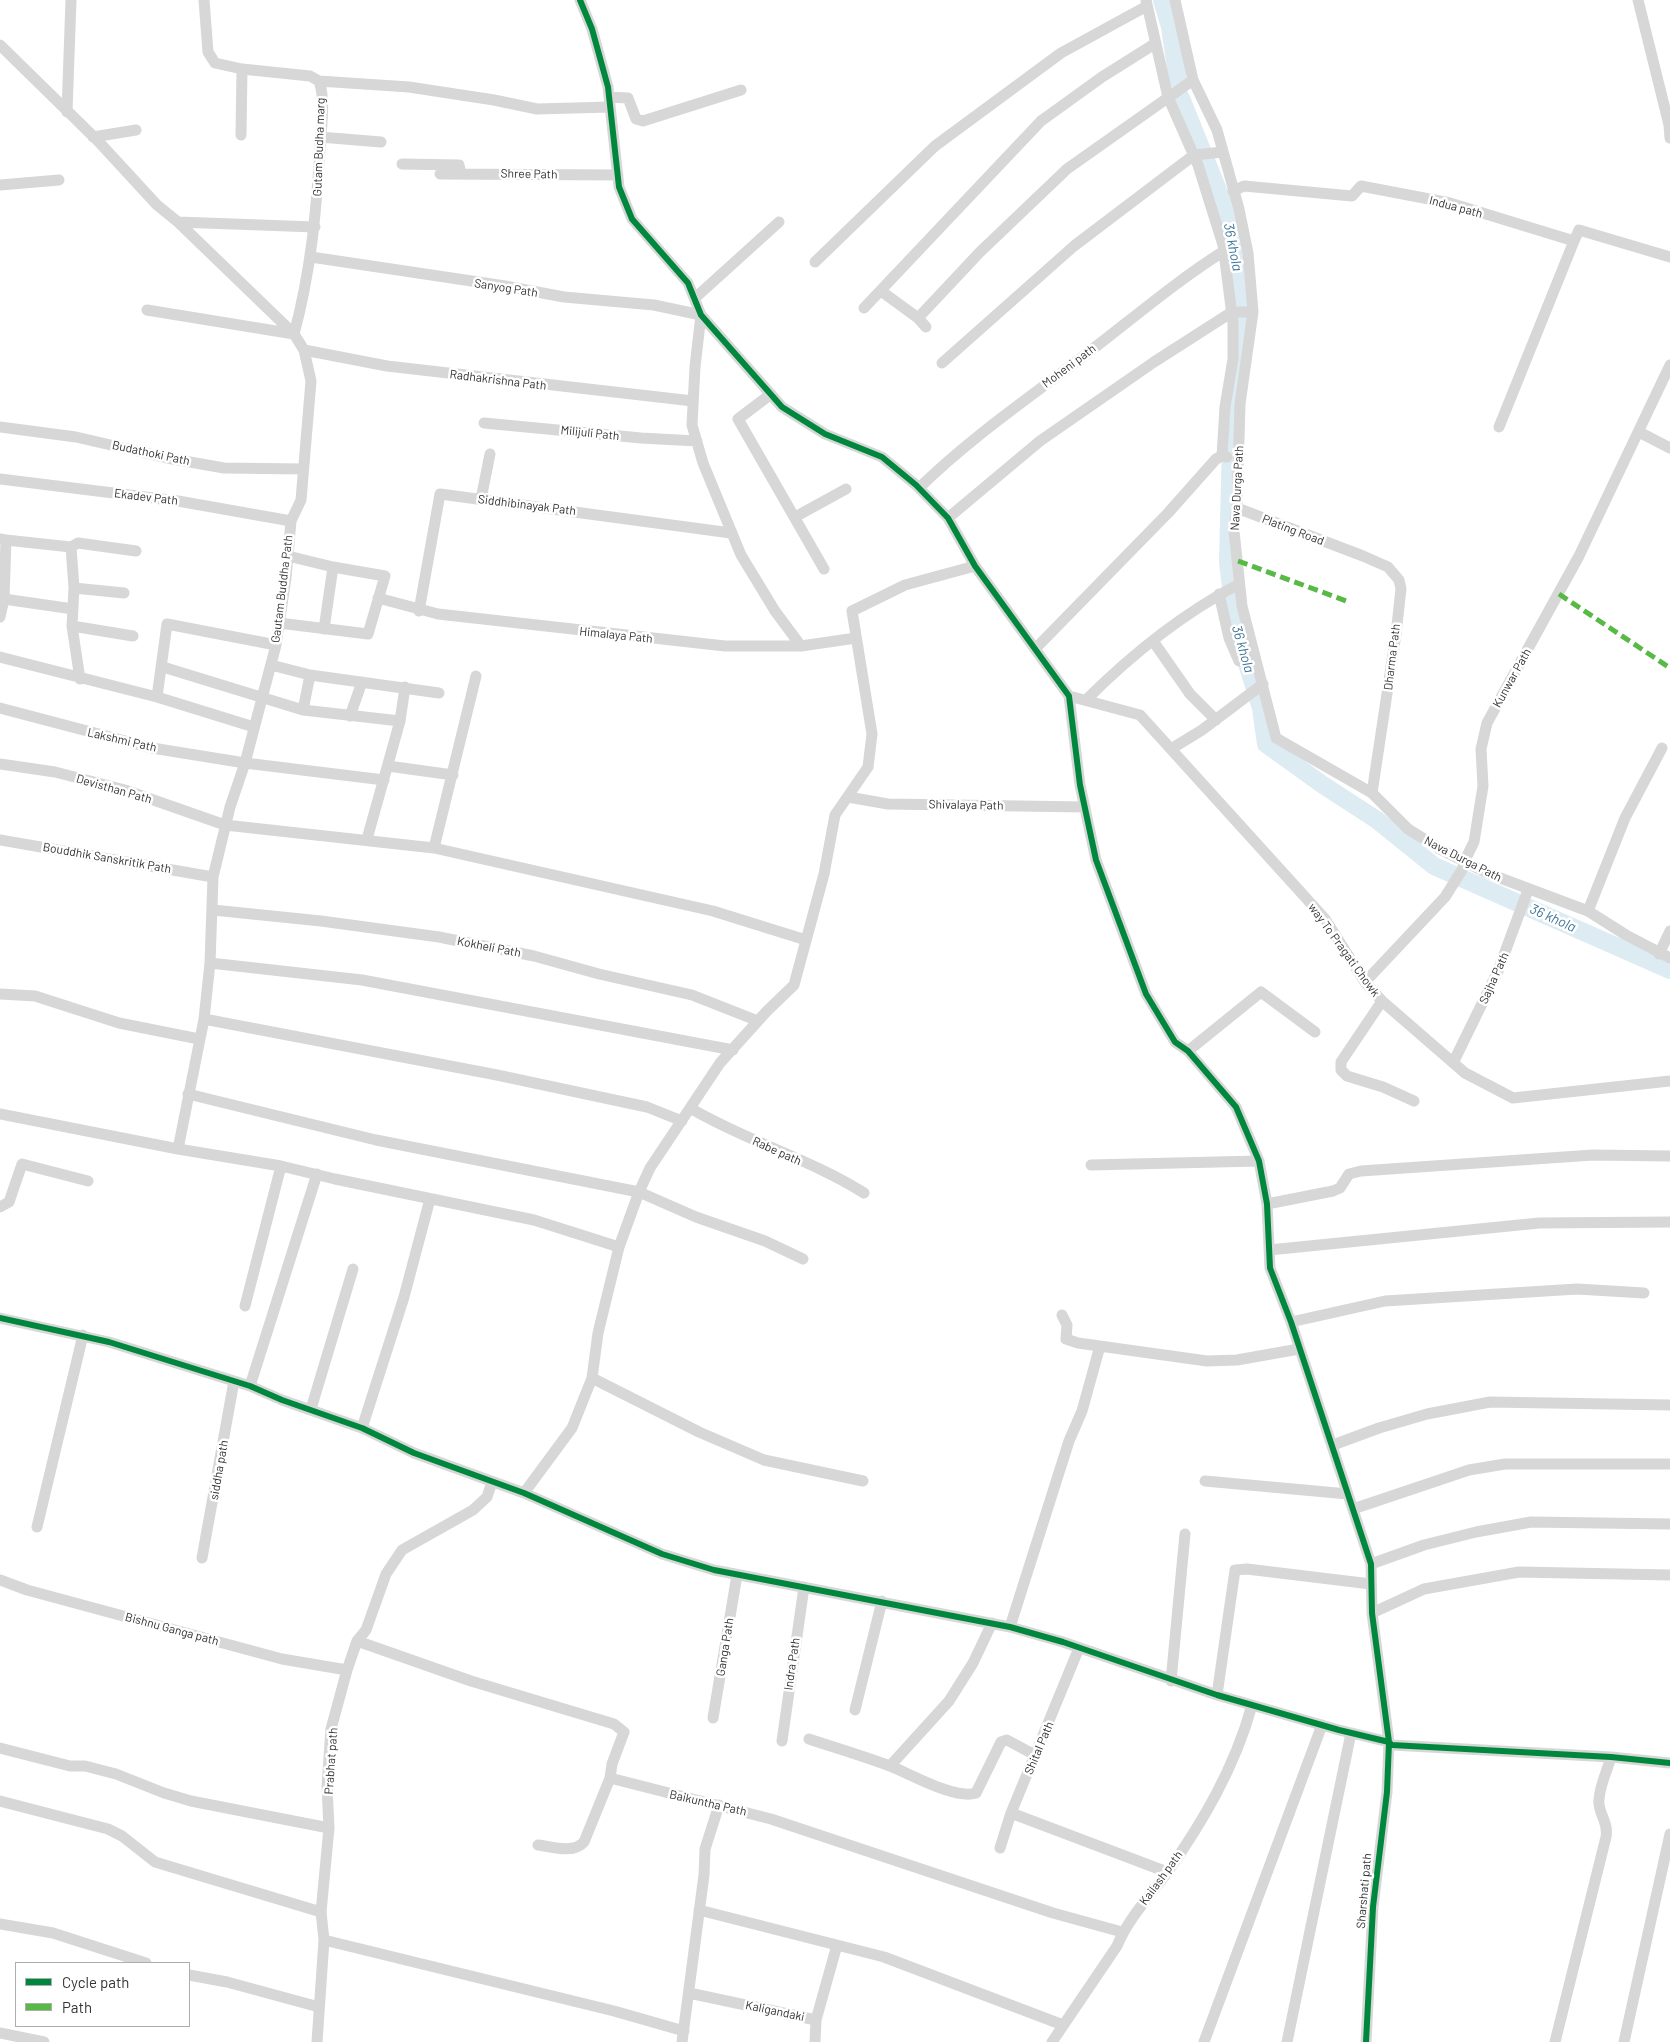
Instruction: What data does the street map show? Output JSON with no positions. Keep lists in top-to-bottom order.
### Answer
{
  "streets": {
    "street": [
      "Gutam Budha marg",
      "Shree Path",
      "Indua path",
      "Sanyog Path",
      "Moheni path",
      "Radhakrishna Path",
      "Milijuli Path",
      "Budathoki Path",
      "Nava Durga Path",
      "Ekadev Path",
      "Siddhibinayak Path",
      "Plating Road",
      "Gautam Buddha Path",
      "Himalaya Path",
      "Dharma Path",
      "Kunwar Path",
      "Lakshmi Path",
      "Devisthan Path",
      "Shivalaya Path",
      "Bouddhik Sanskritik Path",
      "Kokheli Path",
      "way To Pragati Chowk",
      "Sajha Path",
      "Rabe path",
      "siddha path",
      "Bishnu Ganga path",
      "Ganga Path",
      "Indra Path",
      "Shital Path",
      "Prabhat path",
      "Baikuntha Path",
      "Kailash path",
      "Sharshati path",
      "Kaligandaki"
    ]
  },
  "crossings": [
    ["Gutam Budha marg", "Sanyog Path"],
    ["Indua path", "Nava Durga Path"],
    ["Radhakrishna Path", "Gautam Buddha Path"],
    ["Budathoki Path", "Gautam Buddha Path"],
    ["Nava Durga Path", "Plating Road"],
    ["Nava Durga Path", "Dharma Path"],
    ["Nava Durga Path", "Kunwar Path"],
    ["Nava Durga Path", "Sajha Path"],
    ["Ekadev Path", "Gautam Buddha Path"],
    ["Siddhibinayak Path", "Himalaya Path"],
    ["Plating Road", "Dharma Path"],
    ["Gautam Buddha Path", "Lakshmi Path"],
    ["Gautam Buddha Path", "Devisthan Path"],
    ["Gautam Buddha Path", "Bouddhik Sanskritik Path"],
    ["Gautam Buddha Path", "Kokheli Path"],
    ["Kunwar Path", "way To Pragati Chowk"],
    ["Shivalaya Path", "Sharshati path"],
    ["way To Pragati Chowk", "Sajha Path"],
    ["way To Pragati Chowk", "Sharshati path"],
    ["Bishnu Ganga path", "Prabhat path"],
    ["Baikuntha Path", "Kailash path"]
  ],
  "water": ["36 khola"],
  "legend": ["Cycle path", "Path"]
}
